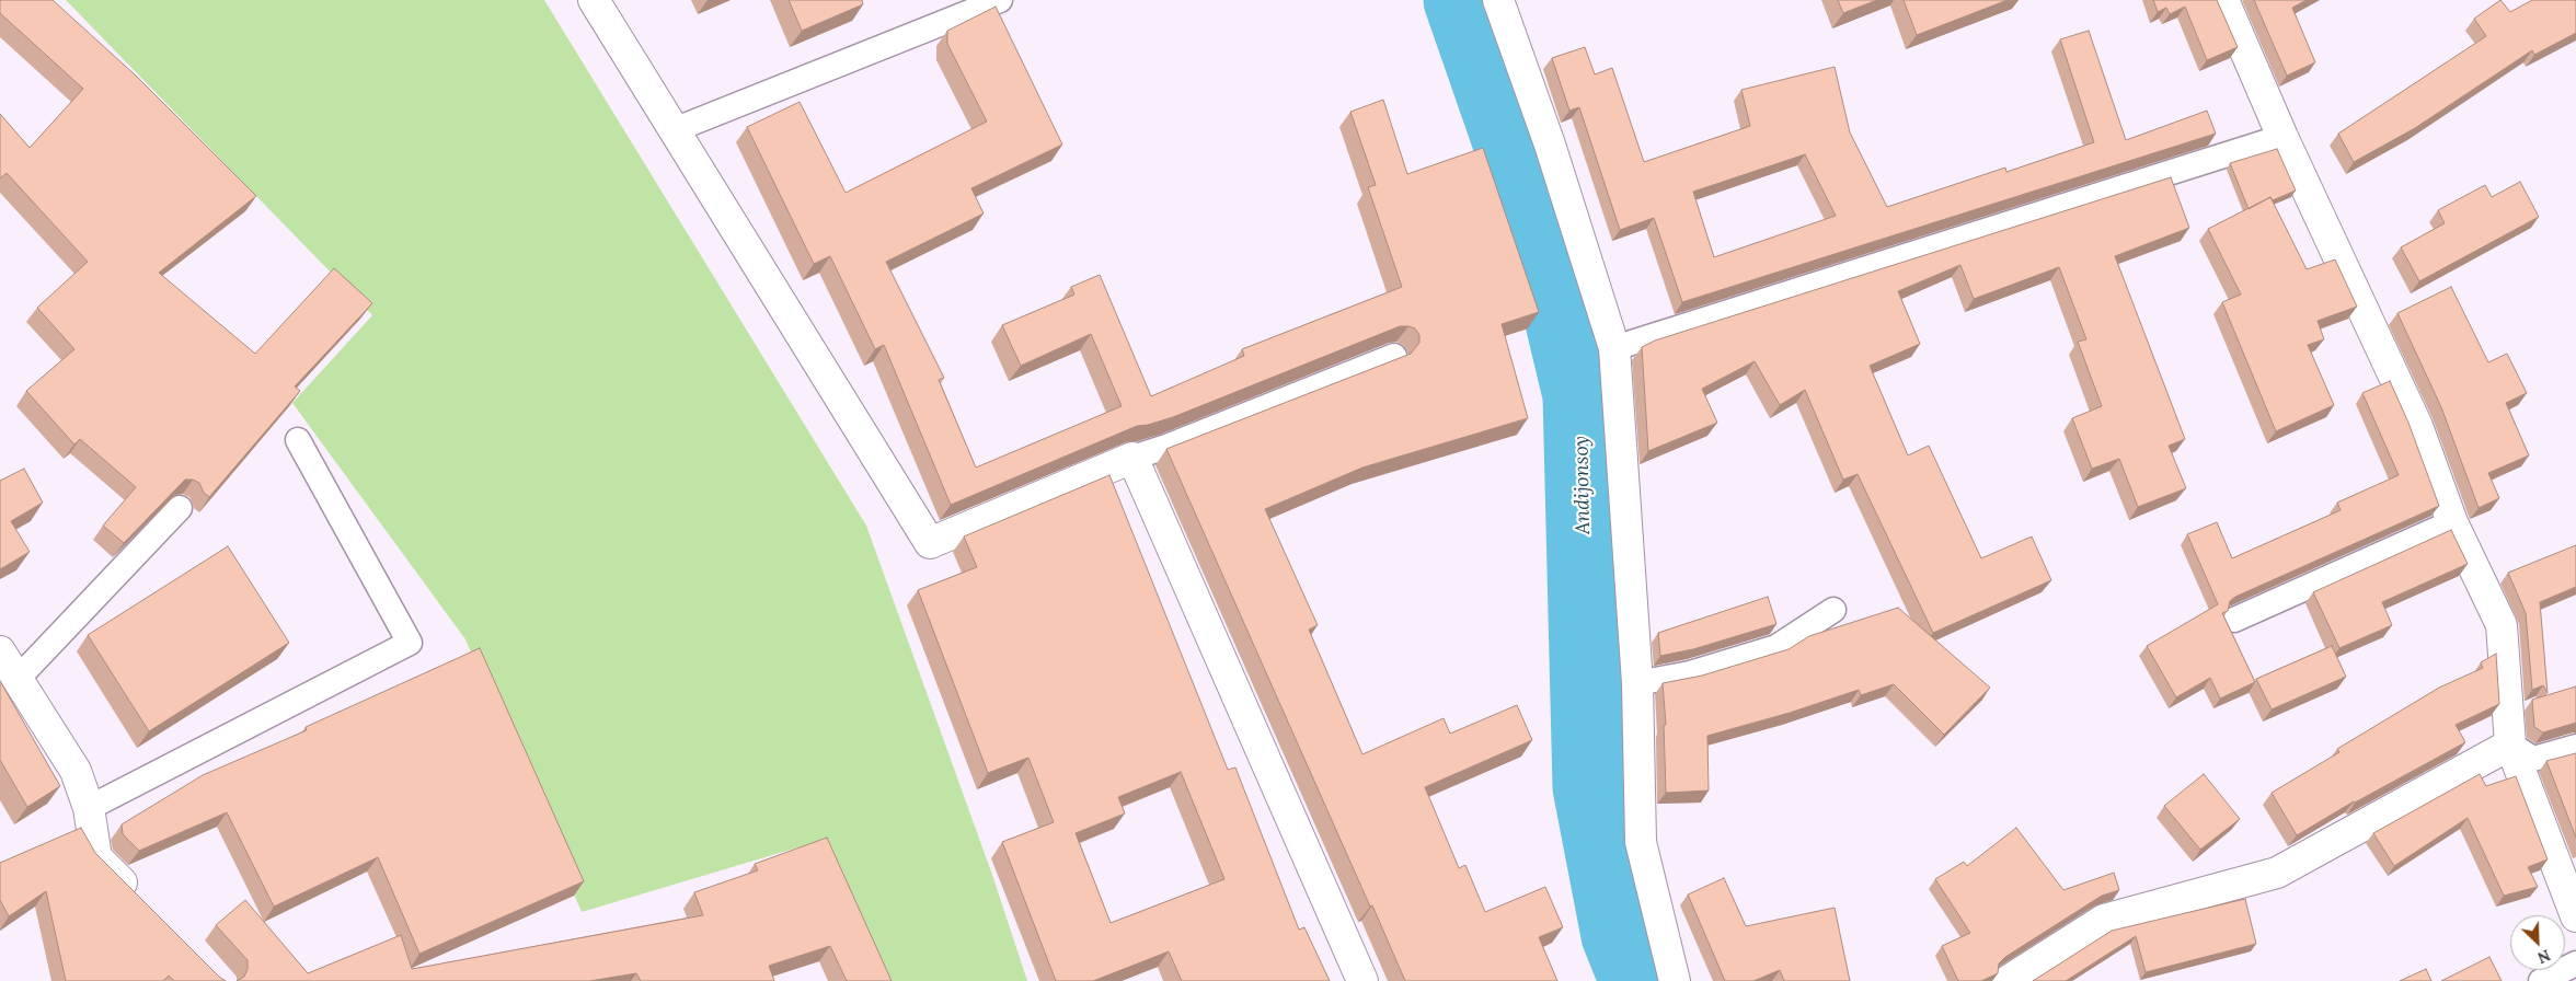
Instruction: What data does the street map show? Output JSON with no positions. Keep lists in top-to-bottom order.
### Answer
{
  "water": ["Andijonsoy"],
  "north": "bottom right"
}
